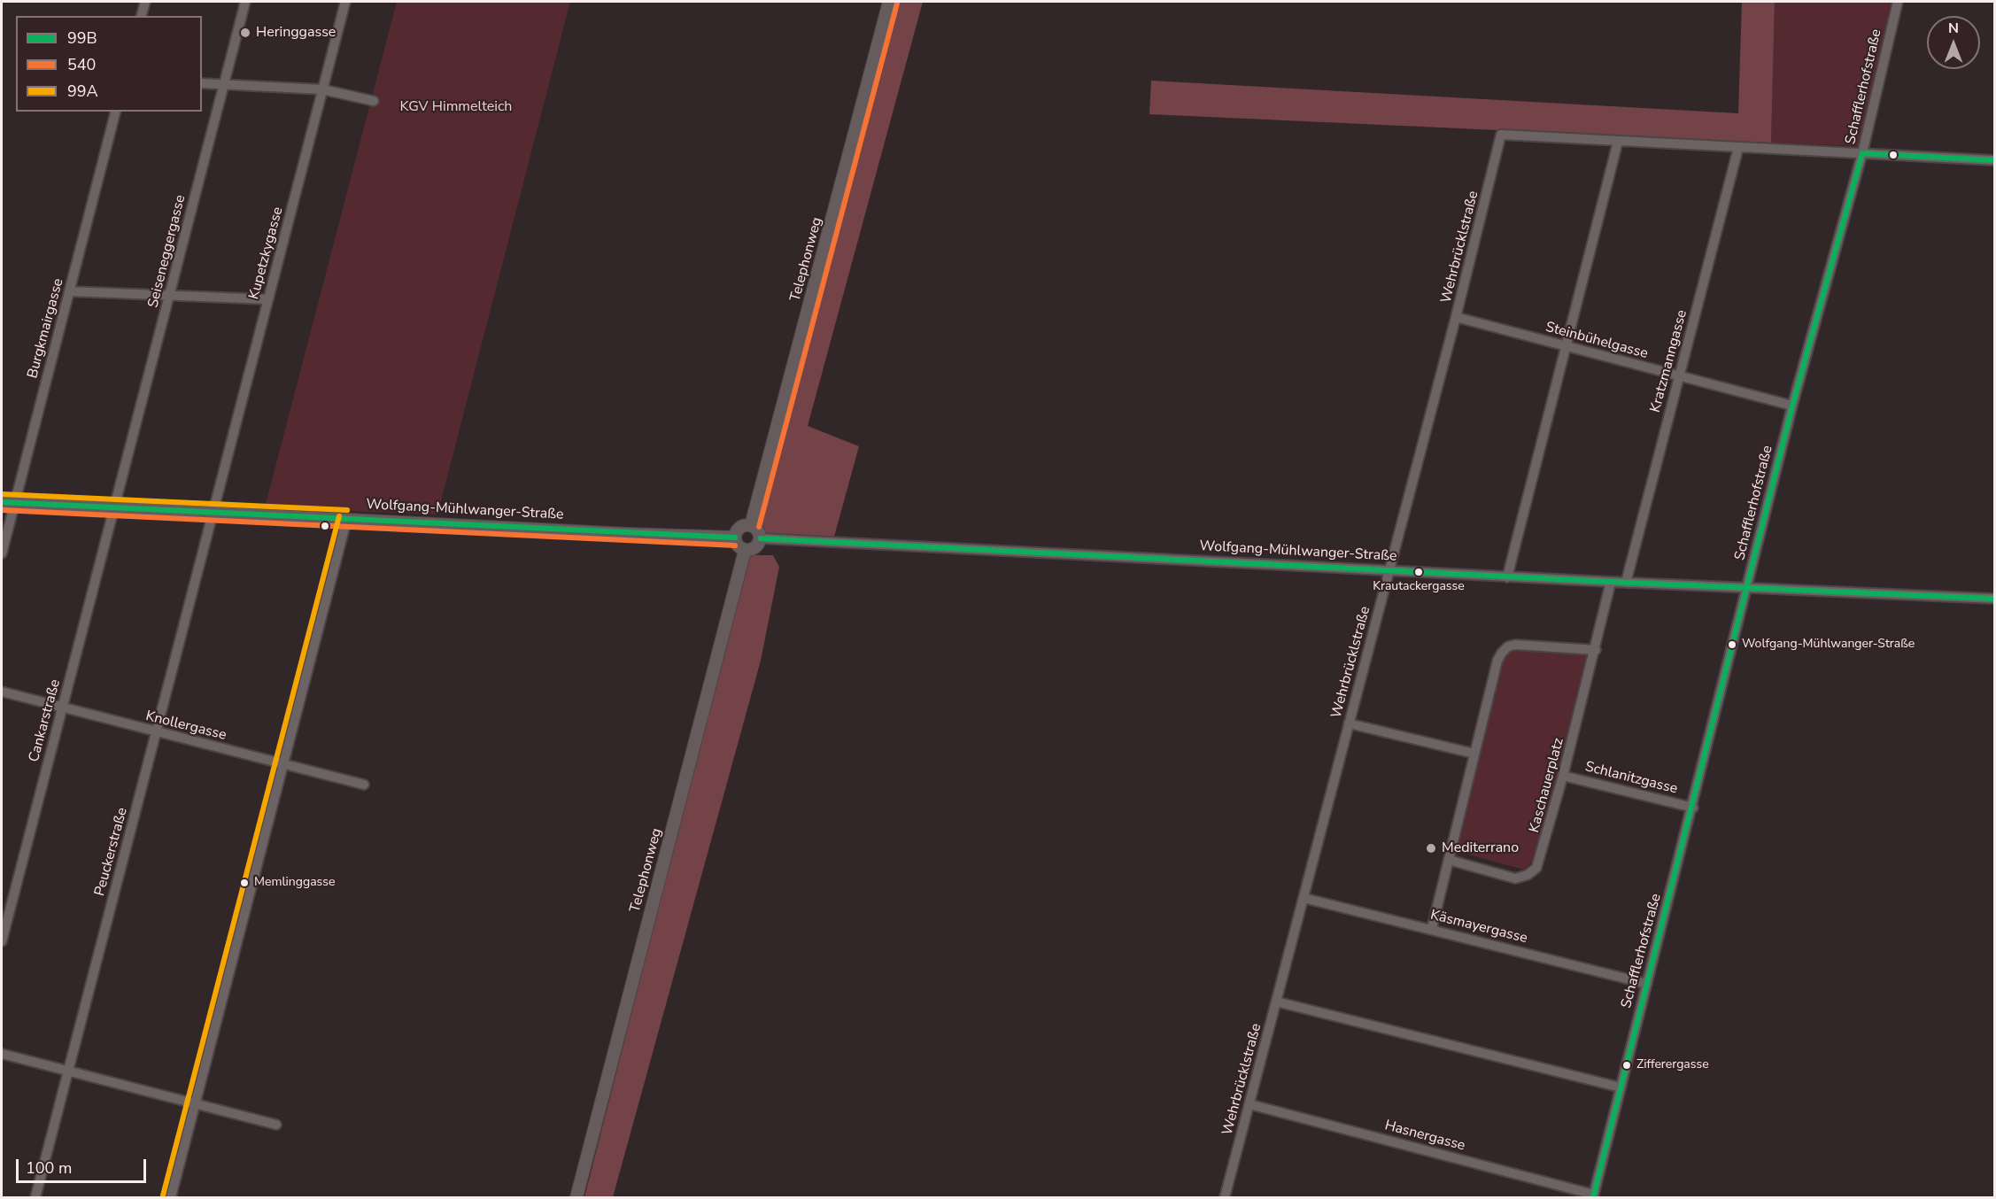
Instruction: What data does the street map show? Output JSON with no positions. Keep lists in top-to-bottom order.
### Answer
{
  "streets": {
    "street": [
      "Schafflerhofstraße",
      "Wehrbrücklstraße",
      "Seiseneggergasse",
      "Kupetzkygasse",
      "Telephonweg",
      "Burgkmairgasse",
      "Steinbühelgasse",
      "Kratzmanngasse",
      "Wolfgang-Mühlwanger-Straße",
      "Cankarstraße",
      "Knollergasse",
      "Schlanitzgasse",
      "Kaschauerplatz",
      "Peuckerstraße",
      "Käsmayergasse",
      "Hasnergasse"
    ]
  },
  "crossings": [
    ["Schafflerhofstraße", "Steinbühelgasse"],
    ["Schafflerhofstraße", "Wolfgang-Mühlwanger-Straße"],
    ["Schafflerhofstraße", "Schlanitzgasse"],
    ["Schafflerhofstraße", "Käsmayergasse"],
    ["Schafflerhofstraße", "Hasnergasse"],
    ["Wehrbrücklstraße", "Steinbühelgasse"],
    ["Wehrbrücklstraße", "Wolfgang-Mühlwanger-Straße"],
    ["Wehrbrücklstraße", "Käsmayergasse"],
    ["Wehrbrücklstraße", "Hasnergasse"],
    ["Seiseneggergasse", "Wolfgang-Mühlwanger-Straße"],
    ["Seiseneggergasse", "Cankarstraße"],
    ["Kupetzkygasse", "Wolfgang-Mühlwanger-Straße"],
    ["Kupetzkygasse", "Peuckerstraße"],
    ["Telephonweg", "Wolfgang-Mühlwanger-Straße"],
    ["Burgkmairgasse", "Wolfgang-Mühlwanger-Straße"],
    ["Steinbühelgasse", "Kratzmanngasse"],
    ["Kratzmanngasse", "Wolfgang-Mühlwanger-Straße"],
    ["Wolfgang-Mühlwanger-Straße", "Cankarstraße"],
    ["Wolfgang-Mühlwanger-Straße", "Kaschauerplatz"],
    ["Wolfgang-Mühlwanger-Straße", "Peuckerstraße"],
    ["Cankarstraße", "Knollergasse"],
    ["Knollergasse", "Peuckerstraße"],
    ["Schlanitzgasse", "Kaschauerplatz"]
  ],
  "parks": ["KGV Himmelteich"],
  "places": [
    "Heringgasse",
    "Krautackergasse",
    "Wolfgang-Mühlwanger-Straße",
    "Mediterrano",
    "Memlinggasse",
    "Zifferergasse"
  ],
  "lines": ["transit line 540", "transit line 99B", "transit line 99A"],
  "legend": ["99B", "540", "99A"],
  "scale_bar": "100 m",
  "north": "top"
}
